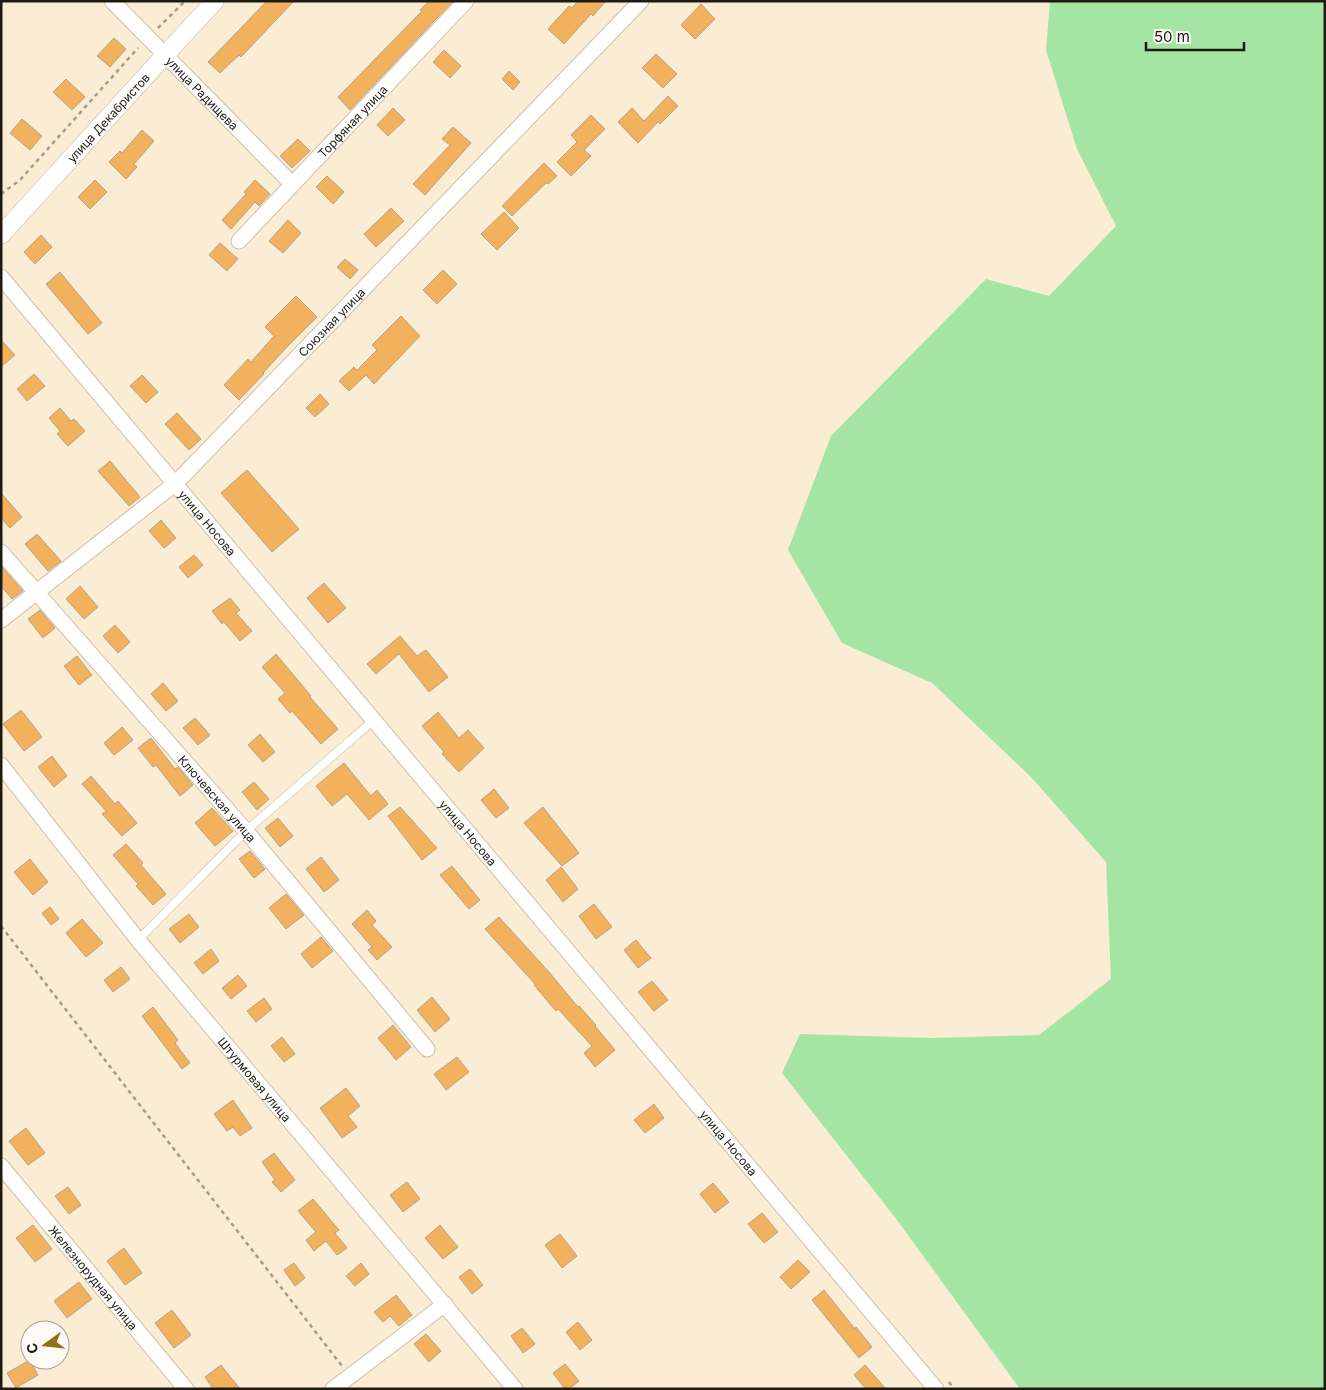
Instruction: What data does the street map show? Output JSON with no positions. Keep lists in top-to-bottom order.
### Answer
{
  "streets": {
    "street": [
      "улица Радищева",
      "улица Декабристов",
      "Торфяная улица",
      "Союзная улица",
      "улица Носова",
      "Ключевская улица",
      "Штурмовая улица",
      "Железнорудная улица"
    ]
  },
  "crossings": [
    ["улица Радищева", "улица Декабристов"],
    ["улица Радищева", "Торфяная улица"],
    ["Союзная улица", "улица Носова"],
    ["Союзная улица", "Ключевская улица"]
  ],
  "scale_bar": "50 m",
  "north": "left"
}
